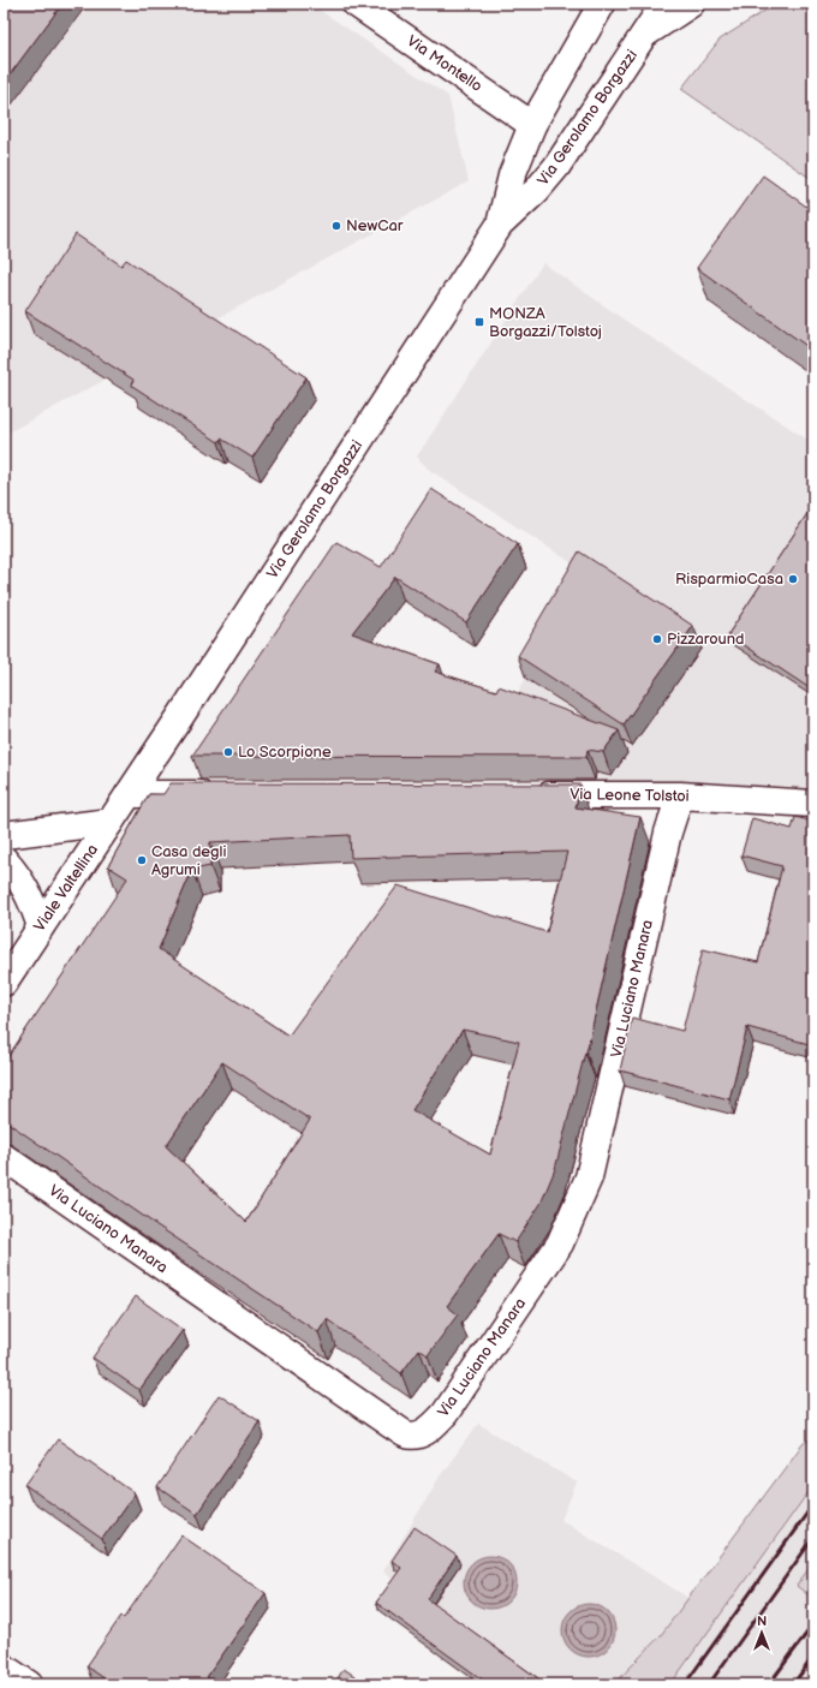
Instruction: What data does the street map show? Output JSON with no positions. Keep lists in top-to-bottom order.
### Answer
{
  "streets": {
    "main road": [
      "Via Montello",
      "Via Gerolamo Borgazzi",
      "Via Leone Tolstoi",
      "Viale Valtellina",
      "Via Luciano Manara"
    ]
  },
  "crossings": [
    ["Via Montello", "Via Gerolamo Borgazzi"],
    ["Via Gerolamo Borgazzi", "Viale Valtellina"],
    ["Via Leone Tolstoi", "Via Luciano Manara"]
  ],
  "places": {
    "other": [
      "NewCar",
      "RisparmioCasa",
      "Pizzaround",
      "Lo Scorpione",
      "Casa degli Agrumi"
    ],
    "transit": ["MONZA Borgazzi/Tolstoj"]
  },
  "north": "top"
}
